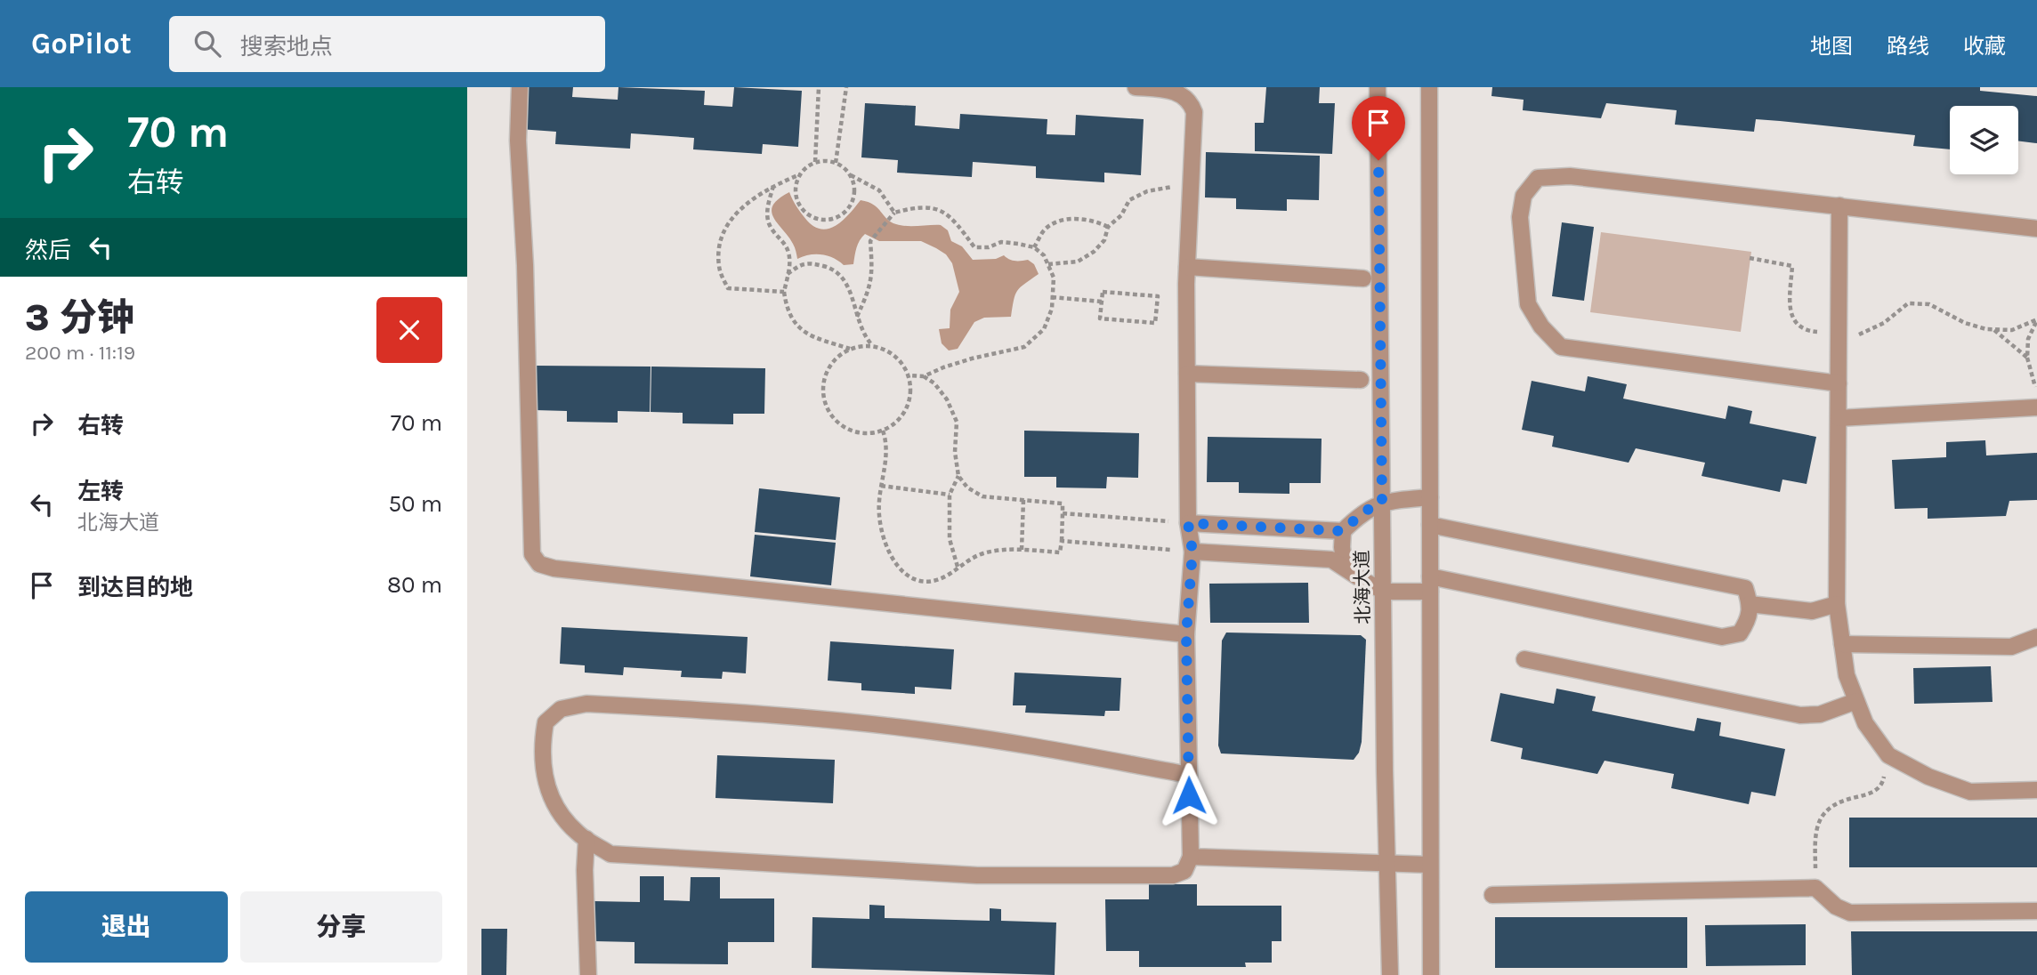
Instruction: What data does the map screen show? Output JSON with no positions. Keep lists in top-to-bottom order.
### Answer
{
  "streets": {
    "street": ["北海大道"]
  },
  "page": {
    "header": "GoPilot",
    "search": "搜索地点",
    "nav": ["地图", "路线", "收藏"],
    "turn": ["70 m", "右转"],
    "then": "然后",
    "heading": ["3 分钟", "200 m · 11:19"],
    "list": [
      {
        "name": "右转",
        "value": "70 m"
      },
      {
        "name": "左转",
        "note": "北海大道",
        "value": "50 m"
      },
      {
        "name": "到达目的地",
        "value": "80 m"
      }
    ],
    "buttons": ["退出", "分享"]
  }
}
